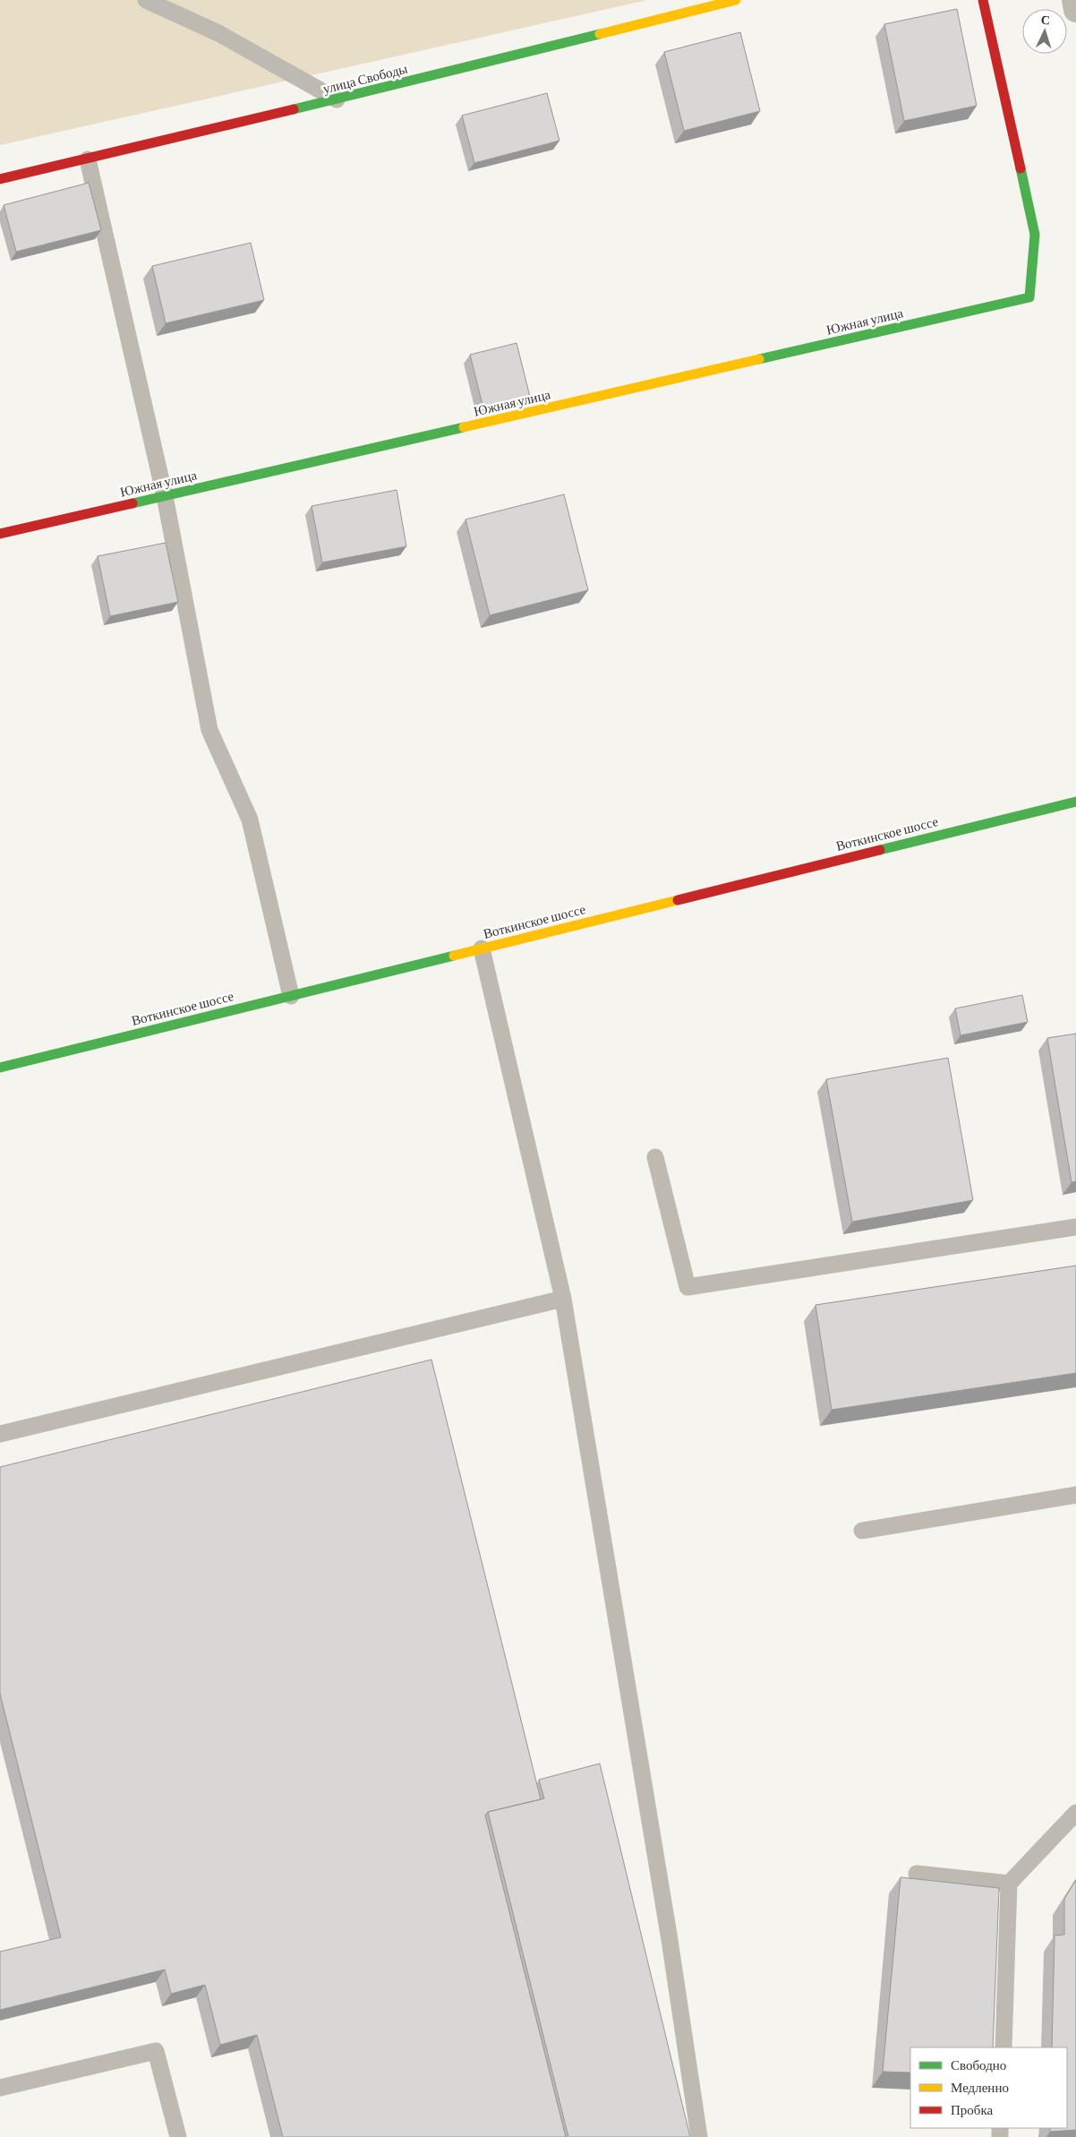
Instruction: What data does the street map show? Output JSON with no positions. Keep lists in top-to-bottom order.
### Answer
{
  "streets": {
    "street": ["улица Свободы", "Южная улица", "Воткинское шоссе"]
  },
  "legend": ["Свободно", "Медленно", "Пробка"],
  "north": "top"
}
